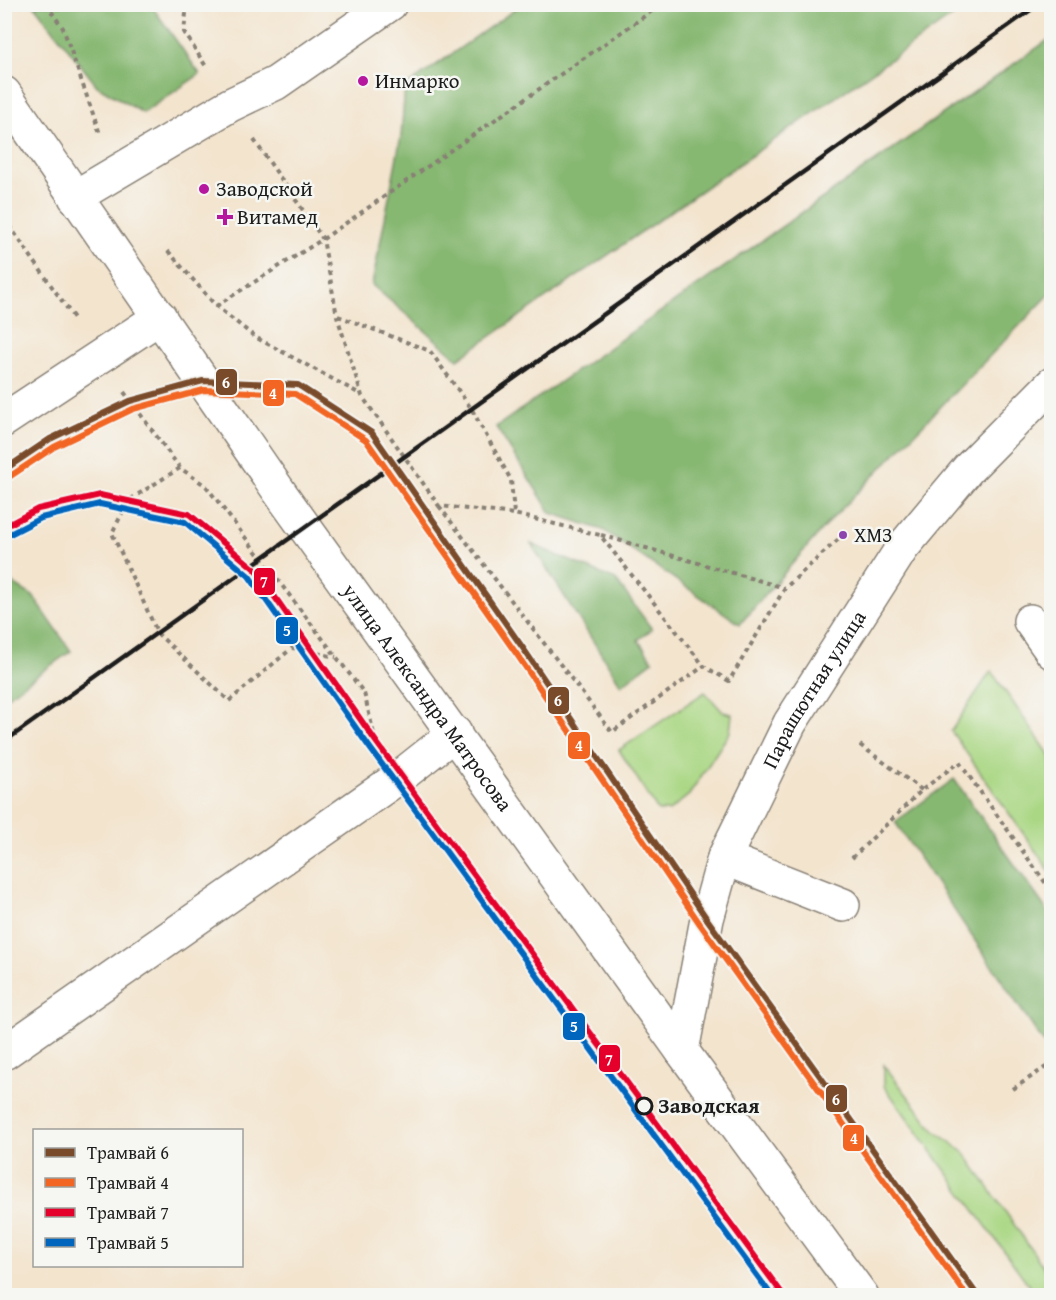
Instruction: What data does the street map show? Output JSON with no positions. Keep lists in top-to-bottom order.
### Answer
{
  "streets": {
    "street": ["Парашютная улица", "улица Александра Матросова"]
  },
  "crossings": [
    ["Парашютная улица", "улица Александра Матросова"]
  ],
  "places": {
    "other": [
      "Инмарко",
      "Заводской",
      "ХМЗ",
      "Заводская"
    ],
    "health": ["Витамед"]
  },
  "lines": [
    "tram line 6",
    "tram line 4",
    "tram line 7",
    "tram line 5"
  ],
  "legend": [
    "Трамвай 6",
    "Трамвай 4",
    "Трамвай 7",
    "Трамвай 5"
  ]
}
